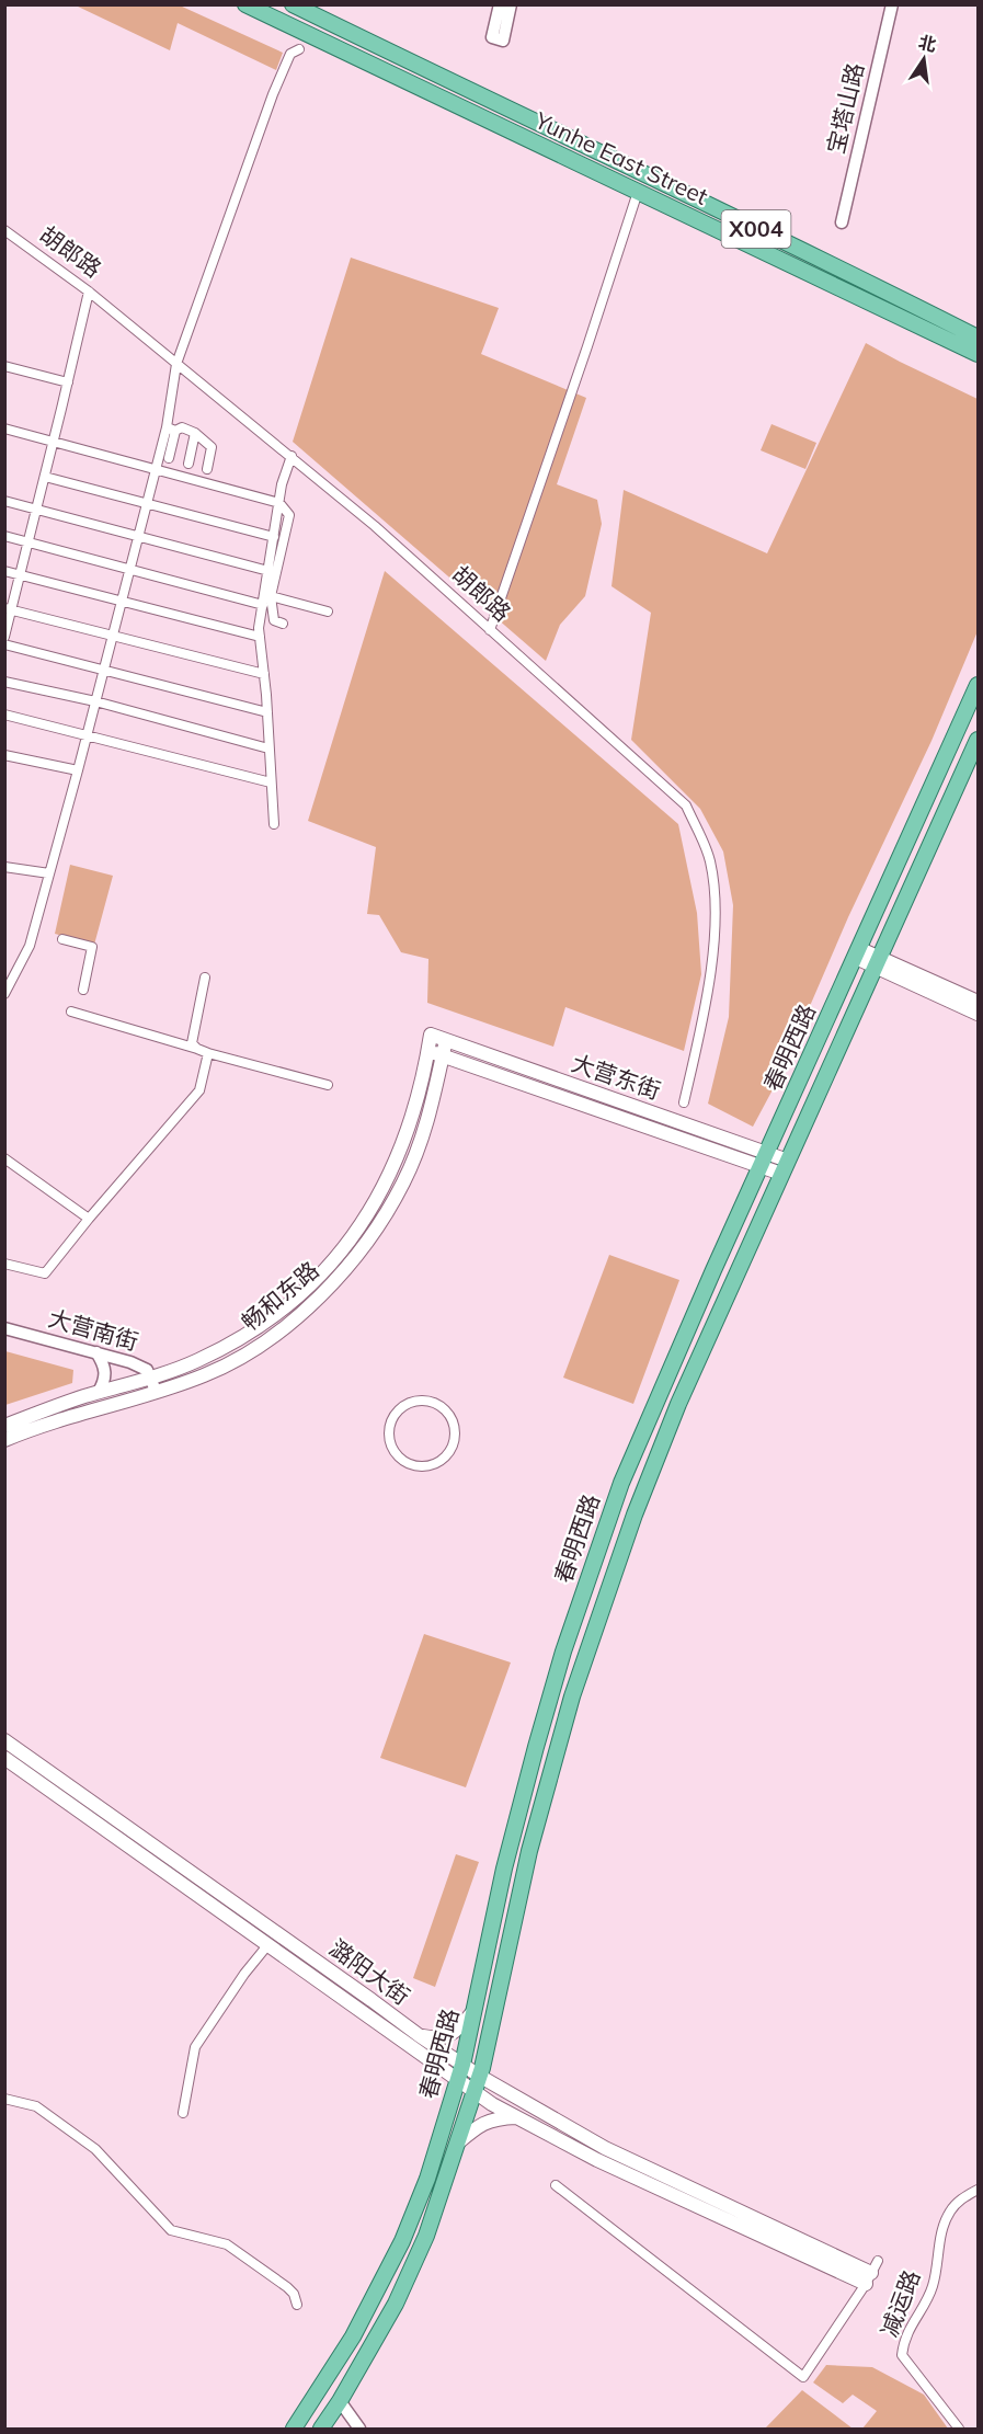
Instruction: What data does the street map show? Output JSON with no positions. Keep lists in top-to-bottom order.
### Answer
{
  "streets": {
    "main road": [
      "Yunhe East Street",
      "X004",
      "春明西路",
      "大营东街",
      "畅和东路",
      "潞阳大街"
    ],
    "street": [
      "宝塔山路",
      "胡郎路",
      "大营南街",
      "减运路"
    ]
  },
  "crossings": [
    ["春明西路", "大营东街"],
    ["春明西路", "潞阳大街"],
    ["大营东街", "畅和东路"],
    ["畅和东路", "大营南街"]
  ],
  "north": "top"
}
